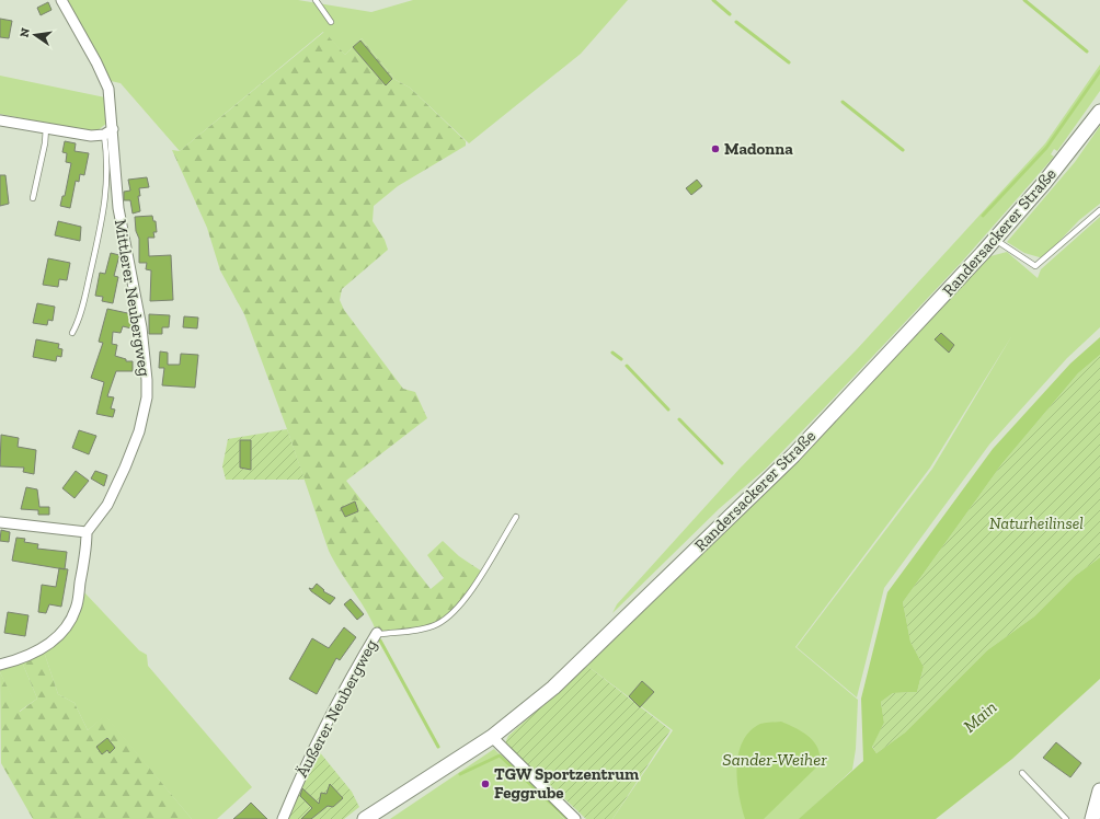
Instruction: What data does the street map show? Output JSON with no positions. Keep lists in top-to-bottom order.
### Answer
{
  "streets": {
    "main road": ["Randersackerer Straße"],
    "street": ["Mittlerer Neubergweg", "Äußerer Neubergweg"]
  },
  "water": ["Main", "Sander-Weiher"],
  "parks": ["Naturheilinsel"],
  "places": ["Madonna", "TGW Sportzentrum Feggrube"],
  "north": "left"
}
